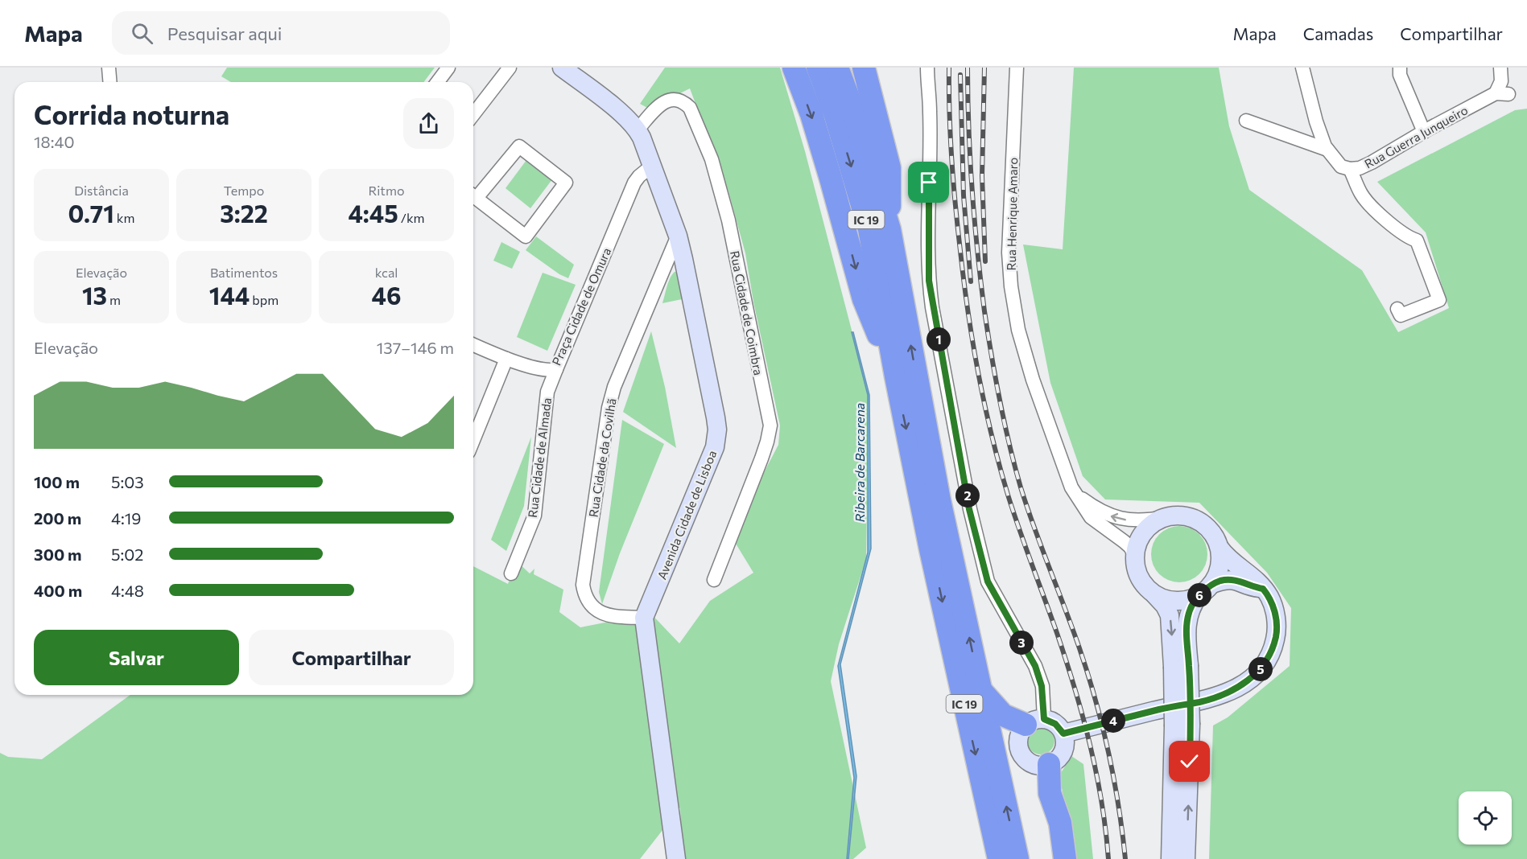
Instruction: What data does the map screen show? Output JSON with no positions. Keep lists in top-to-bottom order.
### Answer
{
  "streets": {
    "highway": ["IC 19"],
    "main road": ["Avenida Cidade de Lisboa"],
    "street": [
      "Rua Guerra Junqueiro",
      "Rua Henrique Amaro",
      "Praça Cidade de Omura",
      "Rua Cidade de Coimbra",
      "Rua Cidade de Almada",
      "Rua Cidade da Covilhã"
    ]
  },
  "crossings": [
    ["Praça Cidade de Omura", "Rua Cidade de Almada"],
    ["Praça Cidade de Omura", "Avenida Cidade de Lisboa"],
    ["Rua Cidade de Coimbra", "Avenida Cidade de Lisboa"],
    ["Rua Cidade da Covilhã", "Avenida Cidade de Lisboa"]
  ],
  "water": ["Ribeira de Barcarena"],
  "page": {
    "header": "Mapa",
    "search": "Pesquisar aqui",
    "nav": ["Mapa", "Camadas", "Compartilhar"],
    "heading": ["Corrida noturna", "18:40"],
    "stats": [
      ["Distância", "0.71 km"],
      ["Tempo", "3:22"],
      ["Ritmo", "4:45 /km"],
      ["Elevação", "13 m"],
      ["Batimentos", "144 bpm"],
      ["kcal", "46"]
    ],
    "pins": [
      "1",
      "2",
      "6",
      "3",
      "5",
      "4"
    ],
    "chart": ["Elevação", "137–146 m"],
    "list": [
      {
        "name": "100 m",
        "note": "5:03"
      },
      {
        "name": "200 m",
        "note": "4:19"
      },
      {
        "name": "300 m",
        "note": "5:02"
      },
      {
        "name": "400 m",
        "note": "4:48"
      }
    ],
    "buttons": ["Salvar", "Compartilhar"]
  }
}
